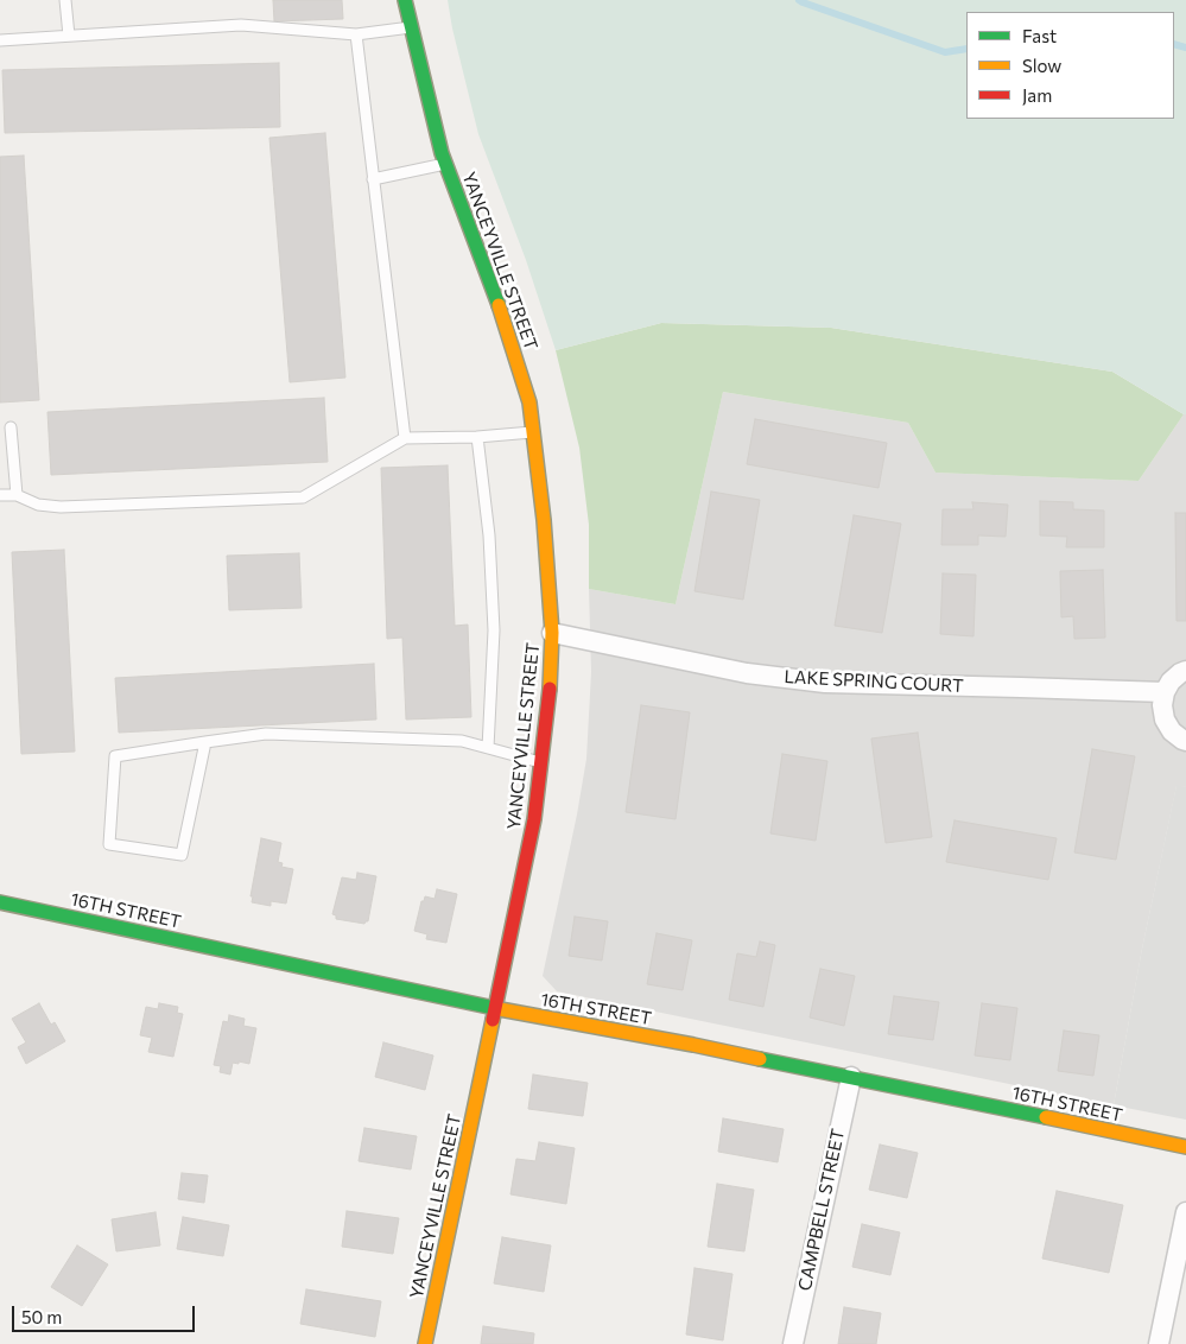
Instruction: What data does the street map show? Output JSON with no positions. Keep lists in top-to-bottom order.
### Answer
{
  "streets": {
    "main road": ["YANCEYVILLE STREET", "16TH STREET"],
    "street": ["LAKE SPRING COURT", "CAMPBELL STREET"]
  },
  "crossings": [
    ["YANCEYVILLE STREET", "LAKE SPRING COURT"],
    ["YANCEYVILLE STREET", "16TH STREET"],
    ["16TH STREET", "CAMPBELL STREET"]
  ],
  "legend": ["Fast", "Slow", "Jam"],
  "scale_bar": "50 m"
}
